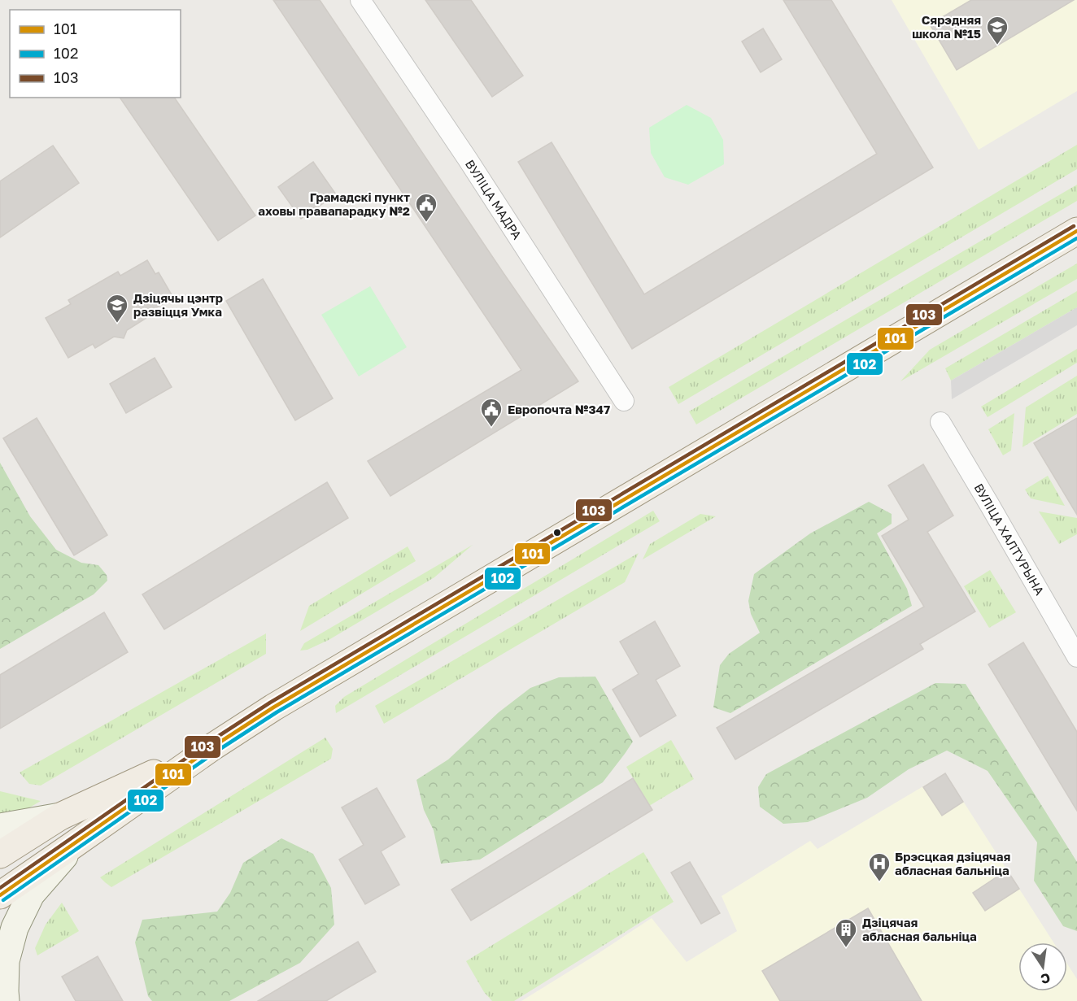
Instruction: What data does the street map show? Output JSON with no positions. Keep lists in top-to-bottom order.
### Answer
{
  "streets": {
    "street": ["ВУЛІЦА МАДРА", "ВУЛІЦА ХАЛТУРЫНА"]
  },
  "places": {
    "school or university": ["Сярэдняя школа №15", "Дзіцячы цэнтр развіцця Умка"],
    "public building": ["Грамадскі пункт аховы правапарадку №2", "Европочта №347"],
    "hospital": ["Брэсцкая дзіцячая абласная бальніца"],
    "building": ["Дзіцячая абласная бальніца"]
  },
  "lines": ["transit line 103", "transit line 101", "transit line 102"],
  "legend": ["101", "102", "103"],
  "north": "bottom"
}
